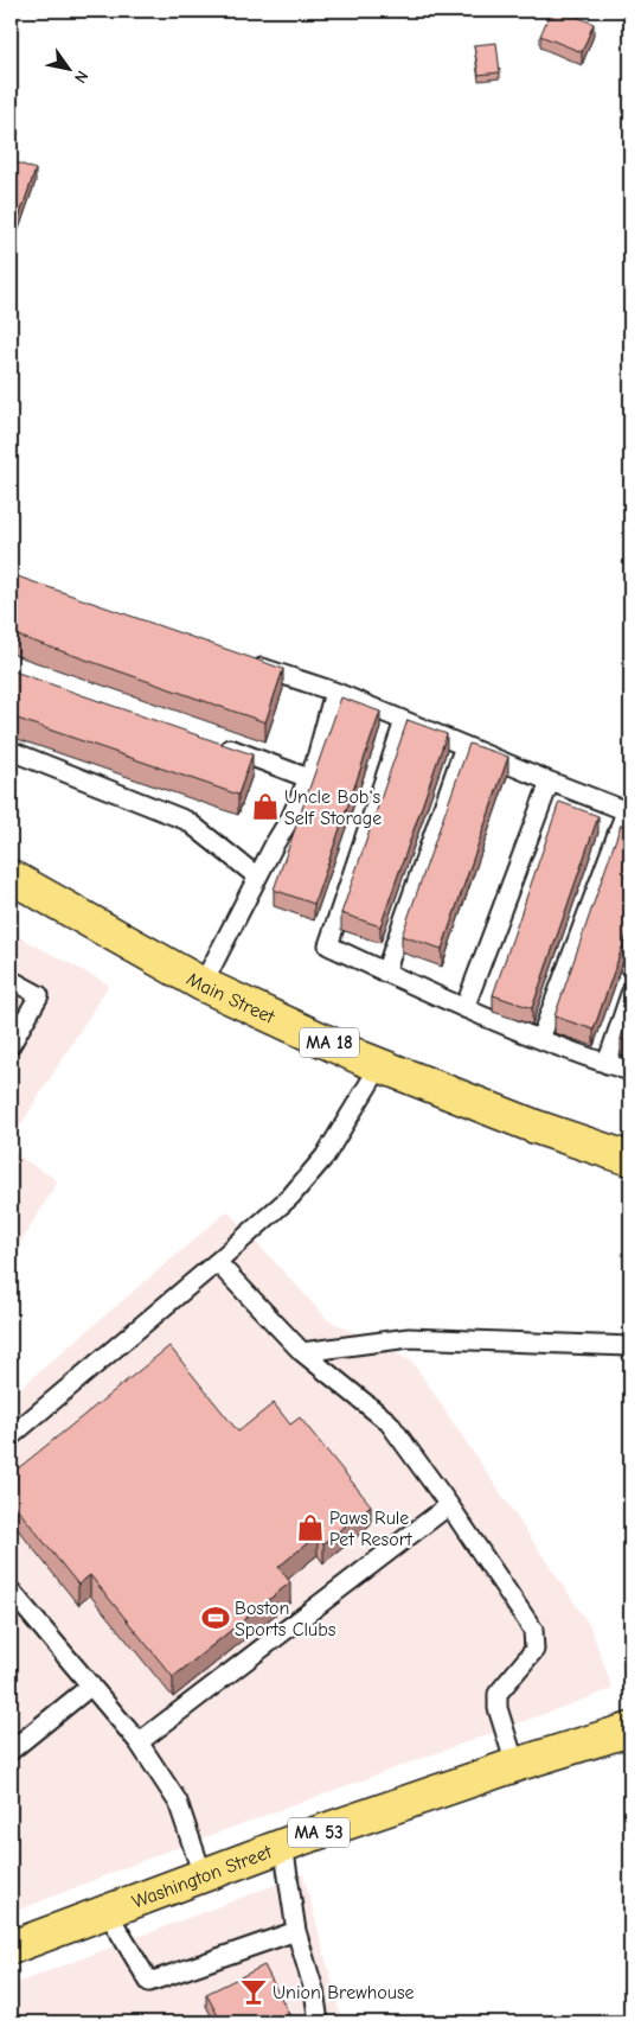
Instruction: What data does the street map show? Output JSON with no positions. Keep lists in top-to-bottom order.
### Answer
{
  "streets": {
    "main road": [
      "Main Street",
      "MA 18",
      "MA 53",
      "Washington Street"
    ]
  },
  "places": {
    "shop": ["Uncle Bob's Self Storage", "Paws Rule Pet Resort"],
    "sports": ["Boston Sports Clubs"],
    "bar": ["Union Brewhouse"]
  },
  "north": "bottom right"
}
